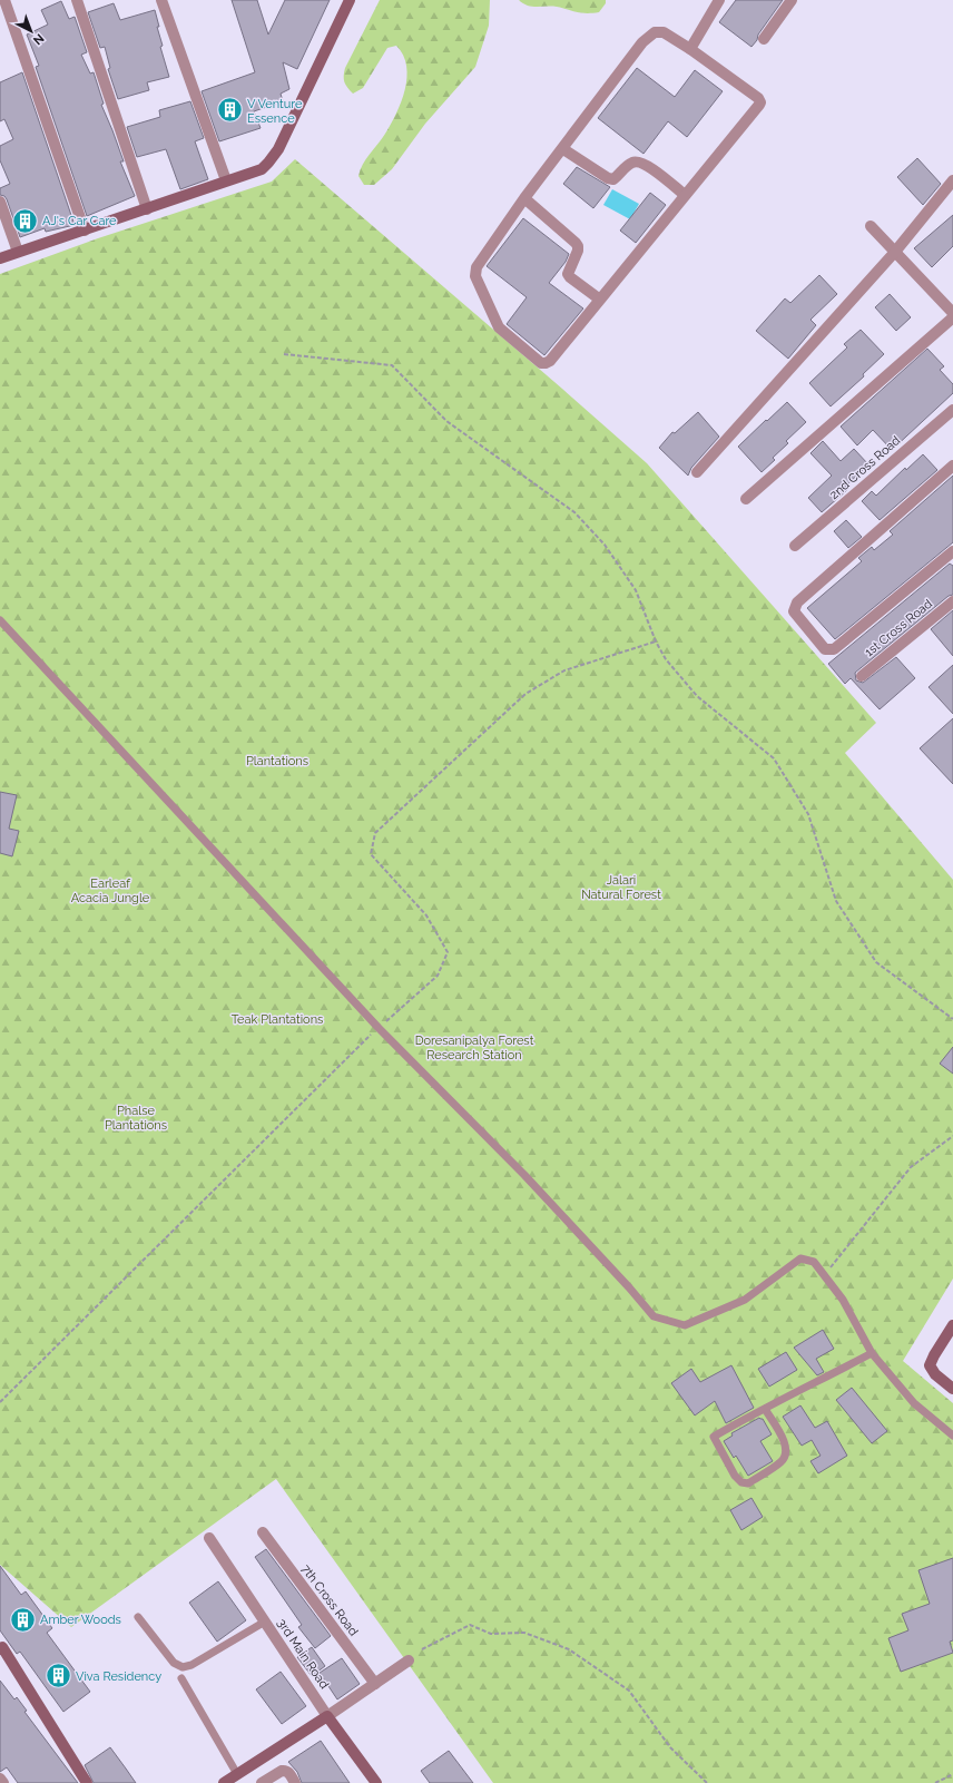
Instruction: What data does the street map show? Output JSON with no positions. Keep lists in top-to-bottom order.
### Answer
{
  "streets": {
    "street": [
      "2nd Cross Road",
      "1st Cross Road",
      "7th Cross Road",
      "3rd Main Road"
    ]
  },
  "parks": [
    "Plantations",
    "Jalari Natural Forest",
    "Earleaf Acacia Jungle",
    "Teak Plantations",
    "Doresanipalya Forest Research Station",
    "Phalse Plantations"
  ],
  "places": {
    "building": [
      "V Venture Essence",
      "AJ's Car Care",
      "Amber Woods",
      "Viva Residency"
    ]
  },
  "north": "bottom right"
}
